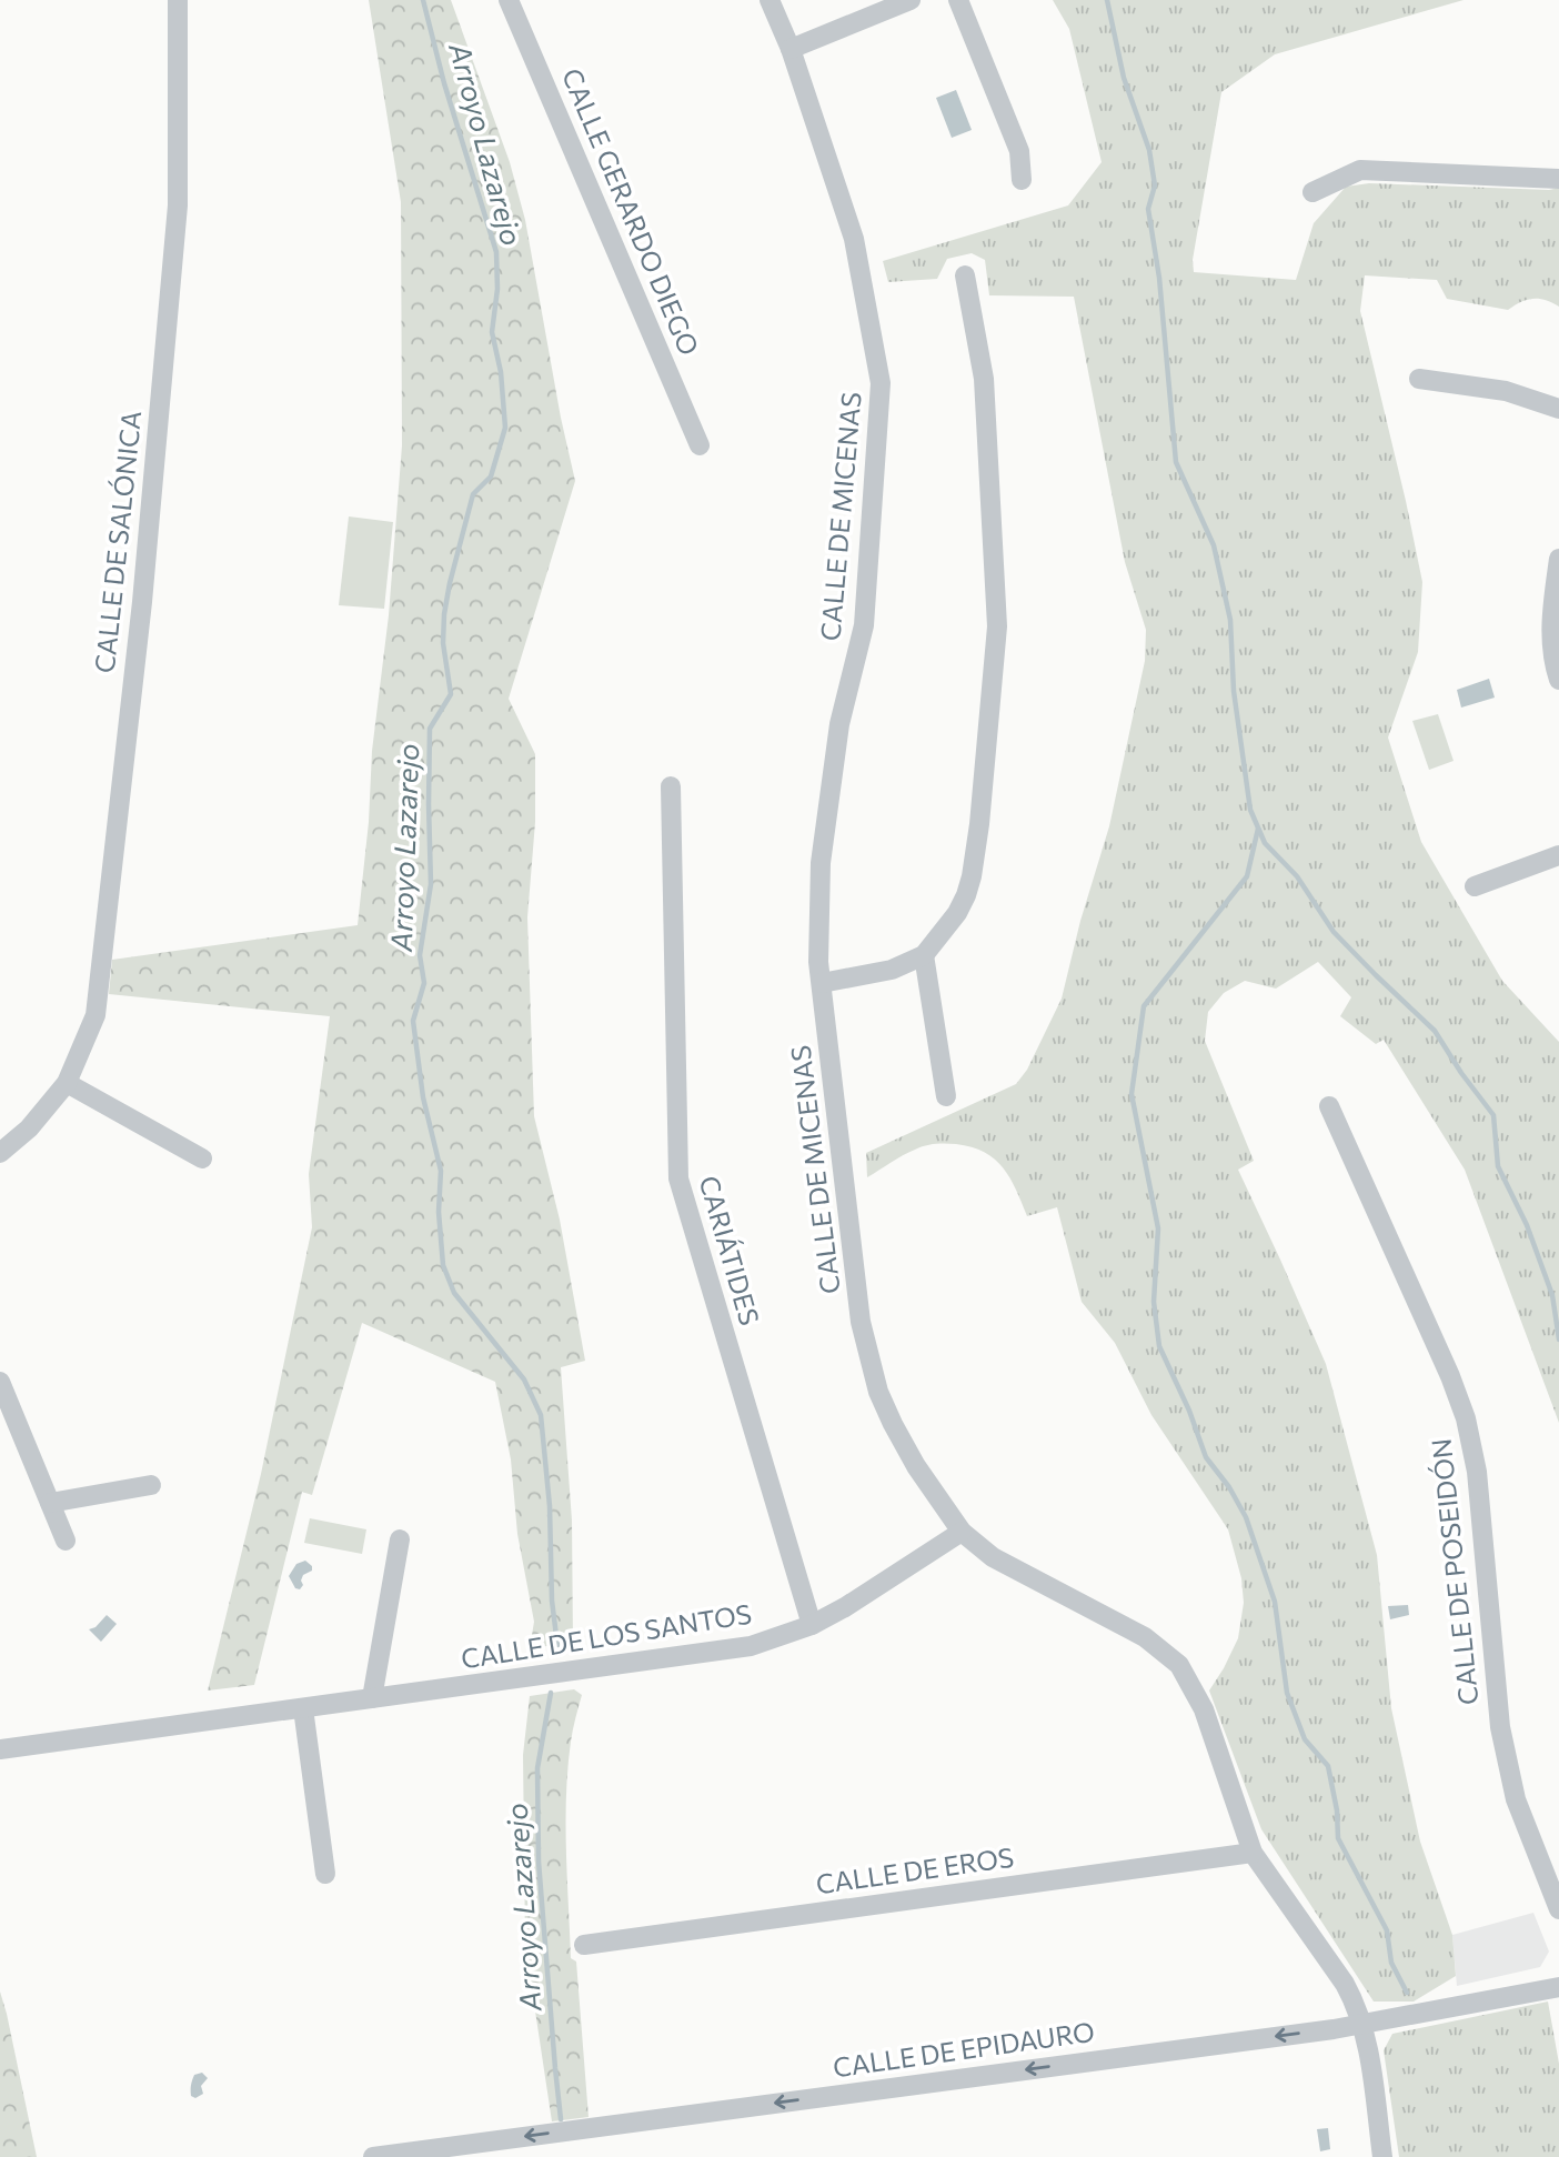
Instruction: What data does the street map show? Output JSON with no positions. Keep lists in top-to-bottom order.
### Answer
{
  "streets": {
    "street": [
      "CALLE GERARDO DIEGO",
      "CALLE DE MICENAS",
      "CALLE DE SALÓNICA",
      "CARIÁTIDES",
      "CALLE DE POSEIDÓN",
      "CALLE DE LOS SANTOS",
      "CALLE DE EROS",
      "CALLE DE EPIDAURO"
    ]
  },
  "crossings": [
    ["CALLE DE MICENAS", "CALLE DE LOS SANTOS"],
    ["CALLE DE MICENAS", "CALLE DE EROS"],
    ["CALLE DE MICENAS", "CALLE DE EPIDAURO"],
    ["CARIÁTIDES", "CALLE DE LOS SANTOS"]
  ],
  "one_way": ["CALLE DE EPIDAURO"],
  "water": ["Arroyo Lazarejo"]
}
